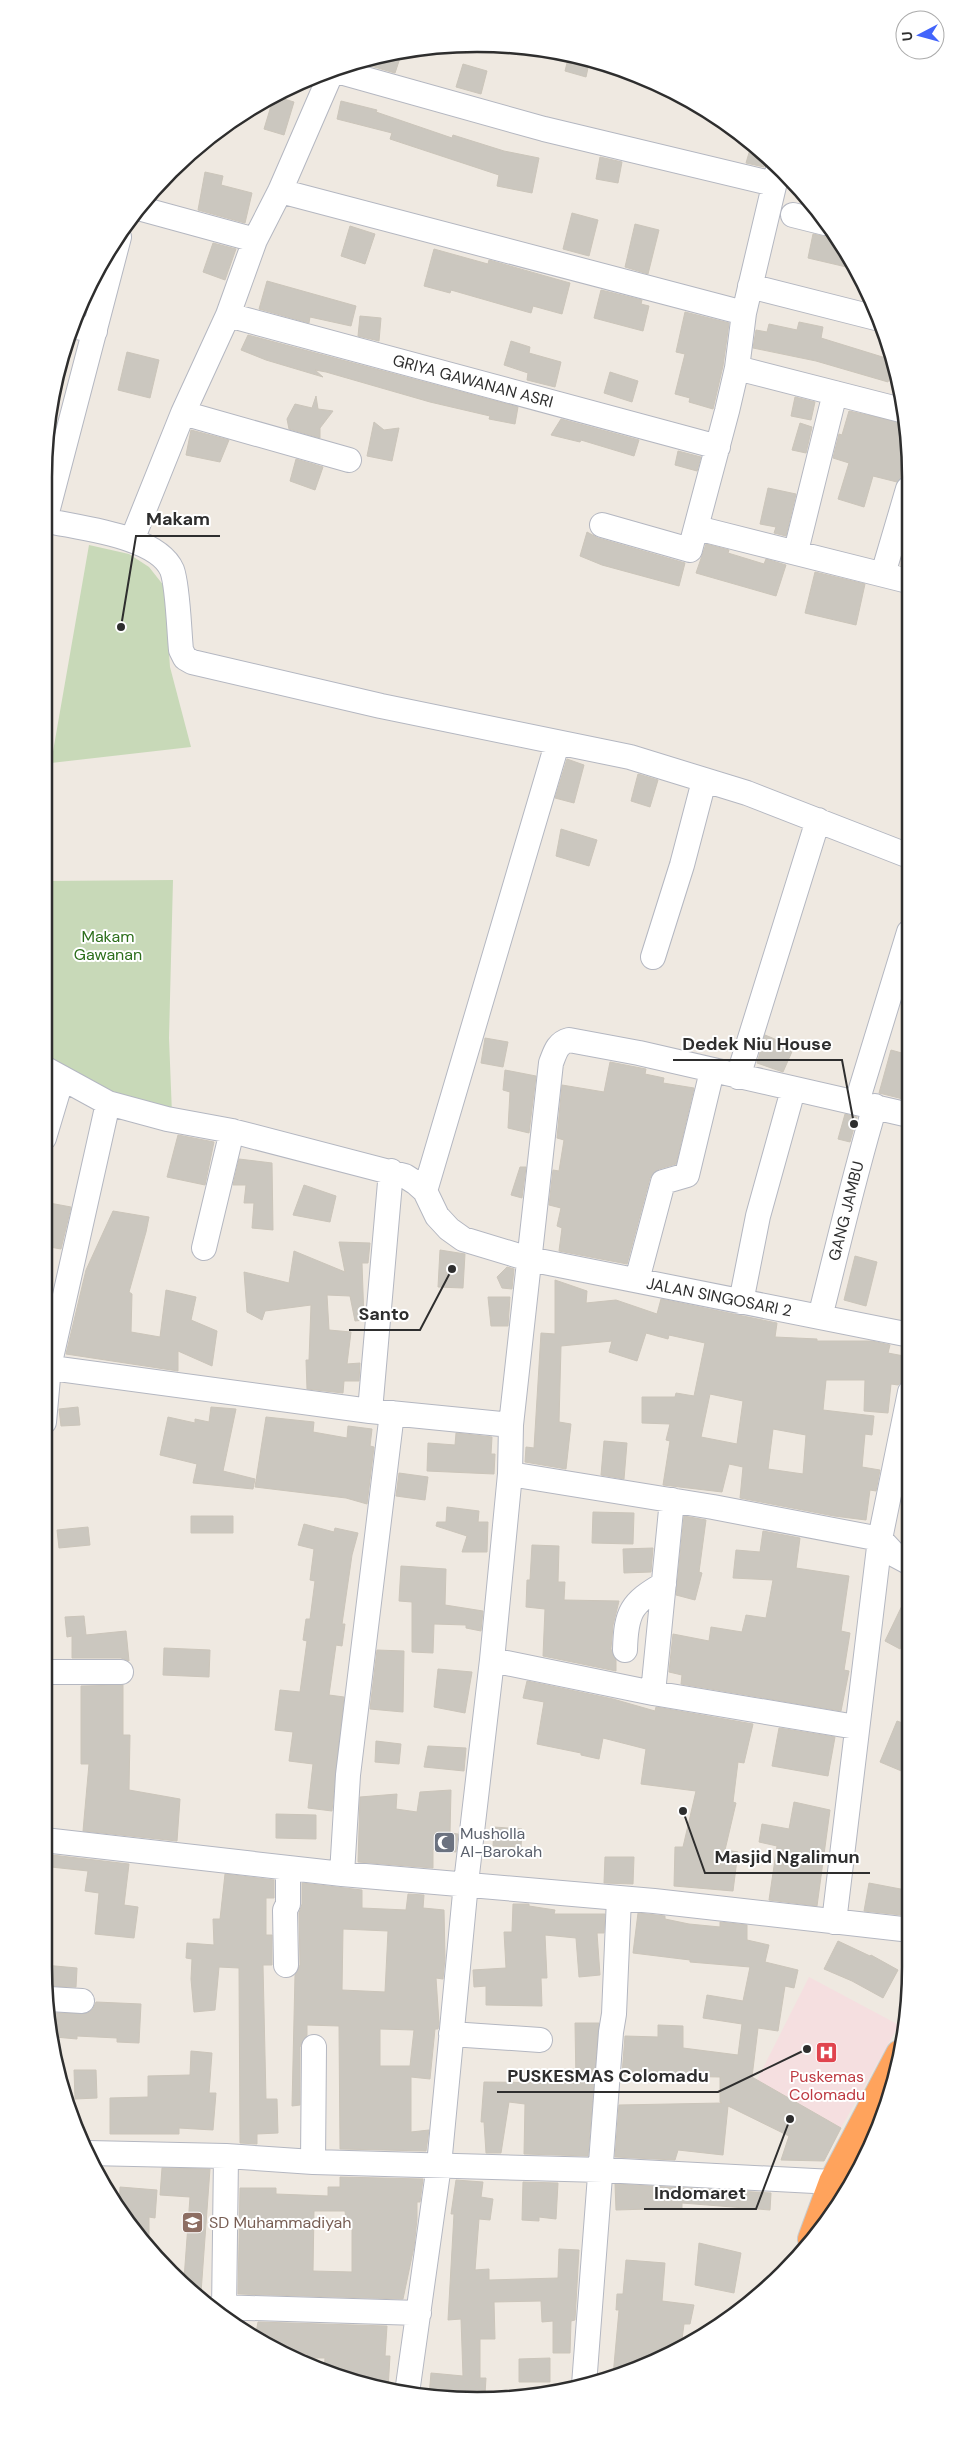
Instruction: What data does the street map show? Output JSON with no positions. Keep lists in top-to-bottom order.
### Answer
{
  "streets": {
    "street": ["GRIYA GAWANAN ASRI", "GANG JAMBU", "JALAN SINGOSARI 2"]
  },
  "crossings": [
    ["GANG JAMBU", "JALAN SINGOSARI 2"]
  ],
  "parks": ["Makam Gawanan"],
  "places": {
    "other": [
      "Makam",
      "Dedek Niu House",
      "Santo",
      "Masjid Ngalimun",
      "PUSKESMAS Colomadu",
      "Indomaret"
    ],
    "mosque": ["Musholla Al-Barokah"],
    "hospital": ["Puskemas Colomadu"],
    "school or university": ["SD Muhammadiyah"]
  },
  "north": "left"
}
